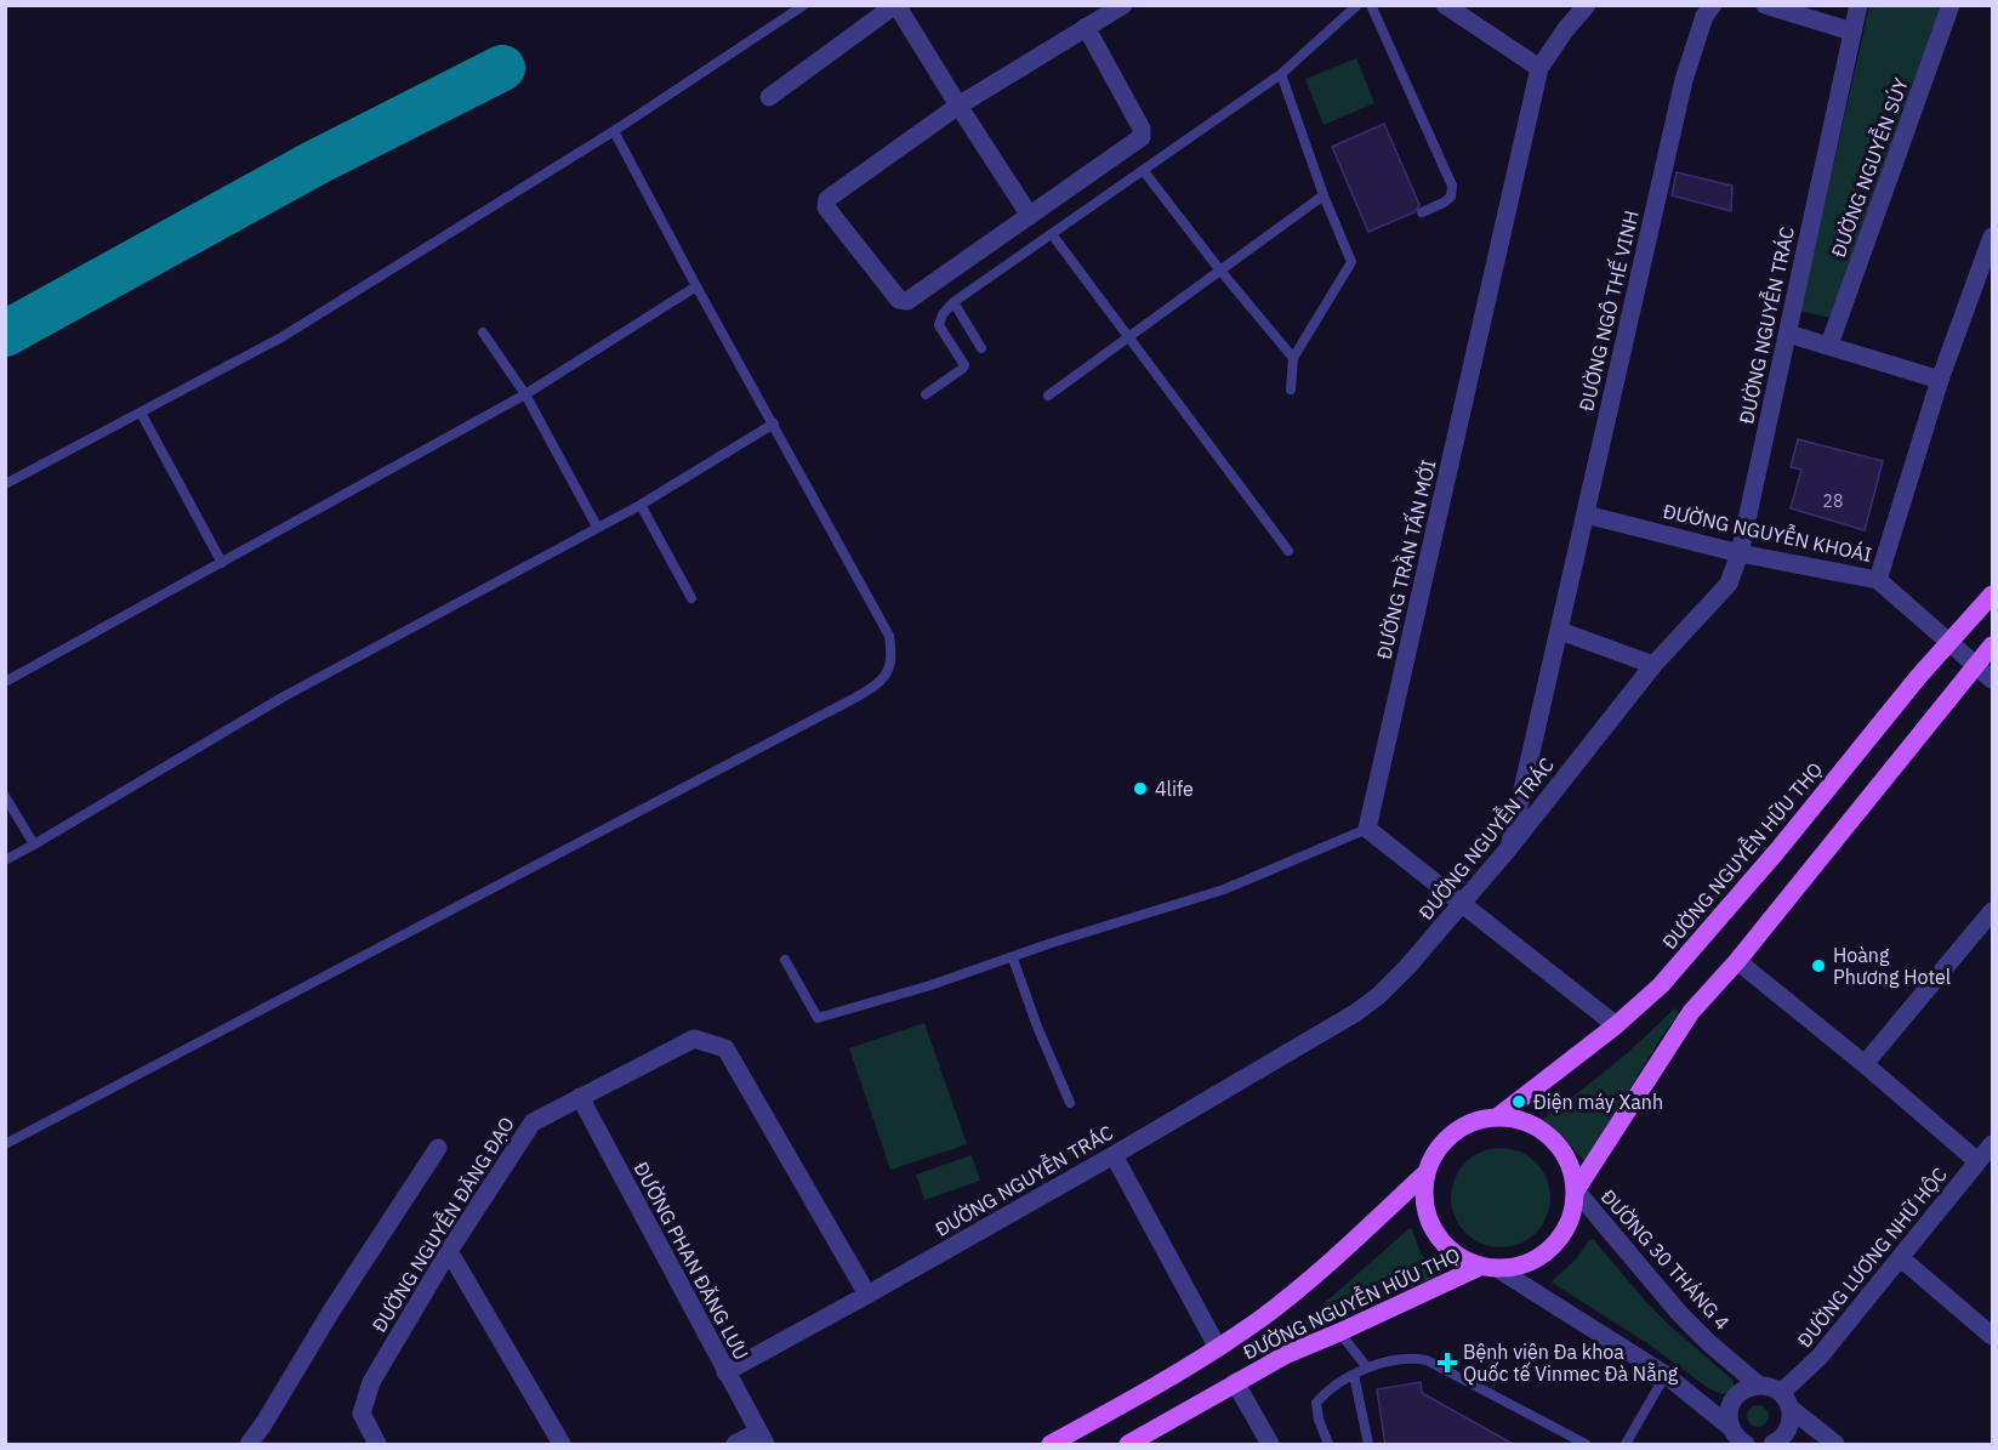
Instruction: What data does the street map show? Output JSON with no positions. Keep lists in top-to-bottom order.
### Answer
{
  "streets": {
    "main road": ["ĐƯỜNG NGUYỄN HỮU THỌ"],
    "street": [
      "ĐƯỜNG NGUYỄN SÚY",
      "ĐƯỜNG NGÔ THẾ VINH",
      "ĐƯỜNG NGUYỄN TRÁC",
      "ĐƯỜNG NGUYỄN KHOÁI",
      "ĐƯỜNG TRẦN TẤN MỚI",
      "ĐƯỜNG NGUYỄN ĐĂNG ĐẠO",
      "ĐƯỜNG LƯƠNG NHỮ HỘC",
      "ĐƯỜNG 30 THÁNG 4",
      "ĐƯỜNG PHAN ĐĂNG LƯU"
    ]
  },
  "crossings": [
    ["ĐƯỜNG NGÔ THẾ VINH", "ĐƯỜNG NGUYỄN TRÁC"],
    ["ĐƯỜNG NGÔ THẾ VINH", "ĐƯỜNG NGUYỄN KHOÁI"],
    ["ĐƯỜNG NGUYỄN TRÁC", "ĐƯỜNG NGUYỄN KHOÁI"],
    ["ĐƯỜNG NGUYỄN TRÁC", "ĐƯỜNG NGUYỄN ĐĂNG ĐẠO"],
    ["ĐƯỜNG NGUYỄN TRÁC", "ĐƯỜNG PHAN ĐĂNG LƯU"],
    ["ĐƯỜNG NGUYỄN KHOÁI", "ĐƯỜNG NGUYỄN HỮU THỌ"],
    ["ĐƯỜNG NGUYỄN HỮU THỌ", "ĐƯỜNG 30 THÁNG 4"],
    ["ĐƯỜNG NGUYỄN ĐĂNG ĐẠO", "ĐƯỜNG PHAN ĐĂNG LƯU"]
  ],
  "places": {
    "other": ["4life", "Hoàng Phương Hotel", "Điện máy Xanh"],
    "health": ["Bệnh viện Đa khoa Quốc tế Vinmec Đà Nẵng"]
  },
  "house_numbers": ["28"]
}
